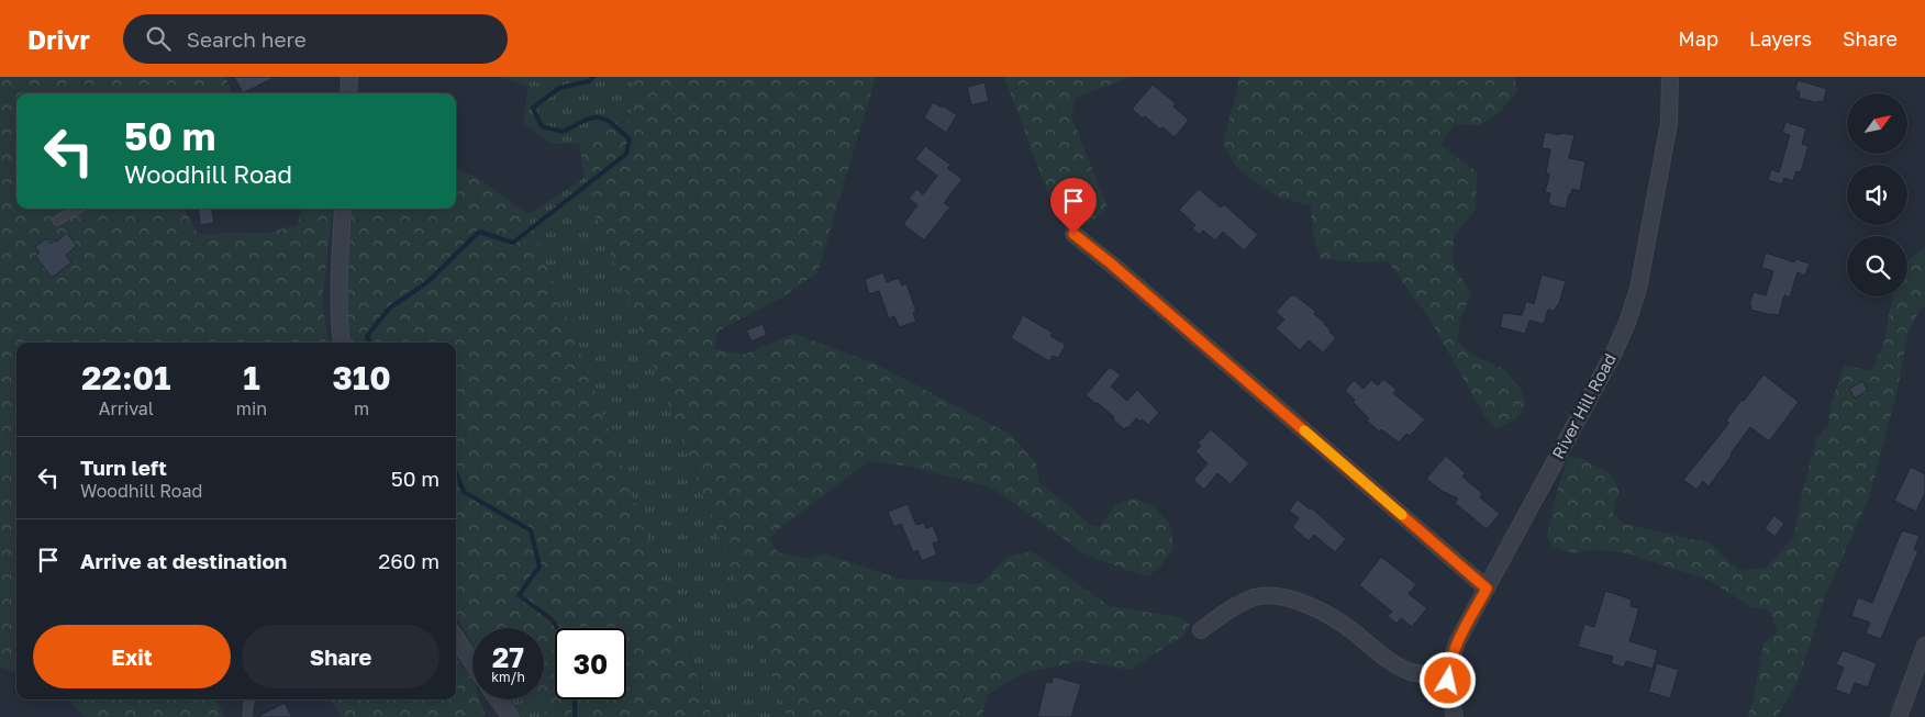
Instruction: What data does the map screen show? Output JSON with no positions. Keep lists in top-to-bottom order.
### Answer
{
  "streets": {
    "street": ["River Hill Road"]
  },
  "north": "top right",
  "page": {
    "header": "Drivr",
    "search": "Search here",
    "nav": ["Map", "Layers", "Share"],
    "turn": ["50 m", "Woodhill Road"],
    "eta": [
      "22:01",
      "Arrival",
      "1",
      "min",
      "310",
      "m"
    ],
    "list": [
      {
        "name": "Turn left",
        "note": "Woodhill Road",
        "value": "50 m"
      },
      {
        "name": "Arrive at destination",
        "value": "260 m"
      }
    ],
    "buttons": ["Exit", "Share"],
    "speed": "27 km/h",
    "limit": "30"
  }
}
